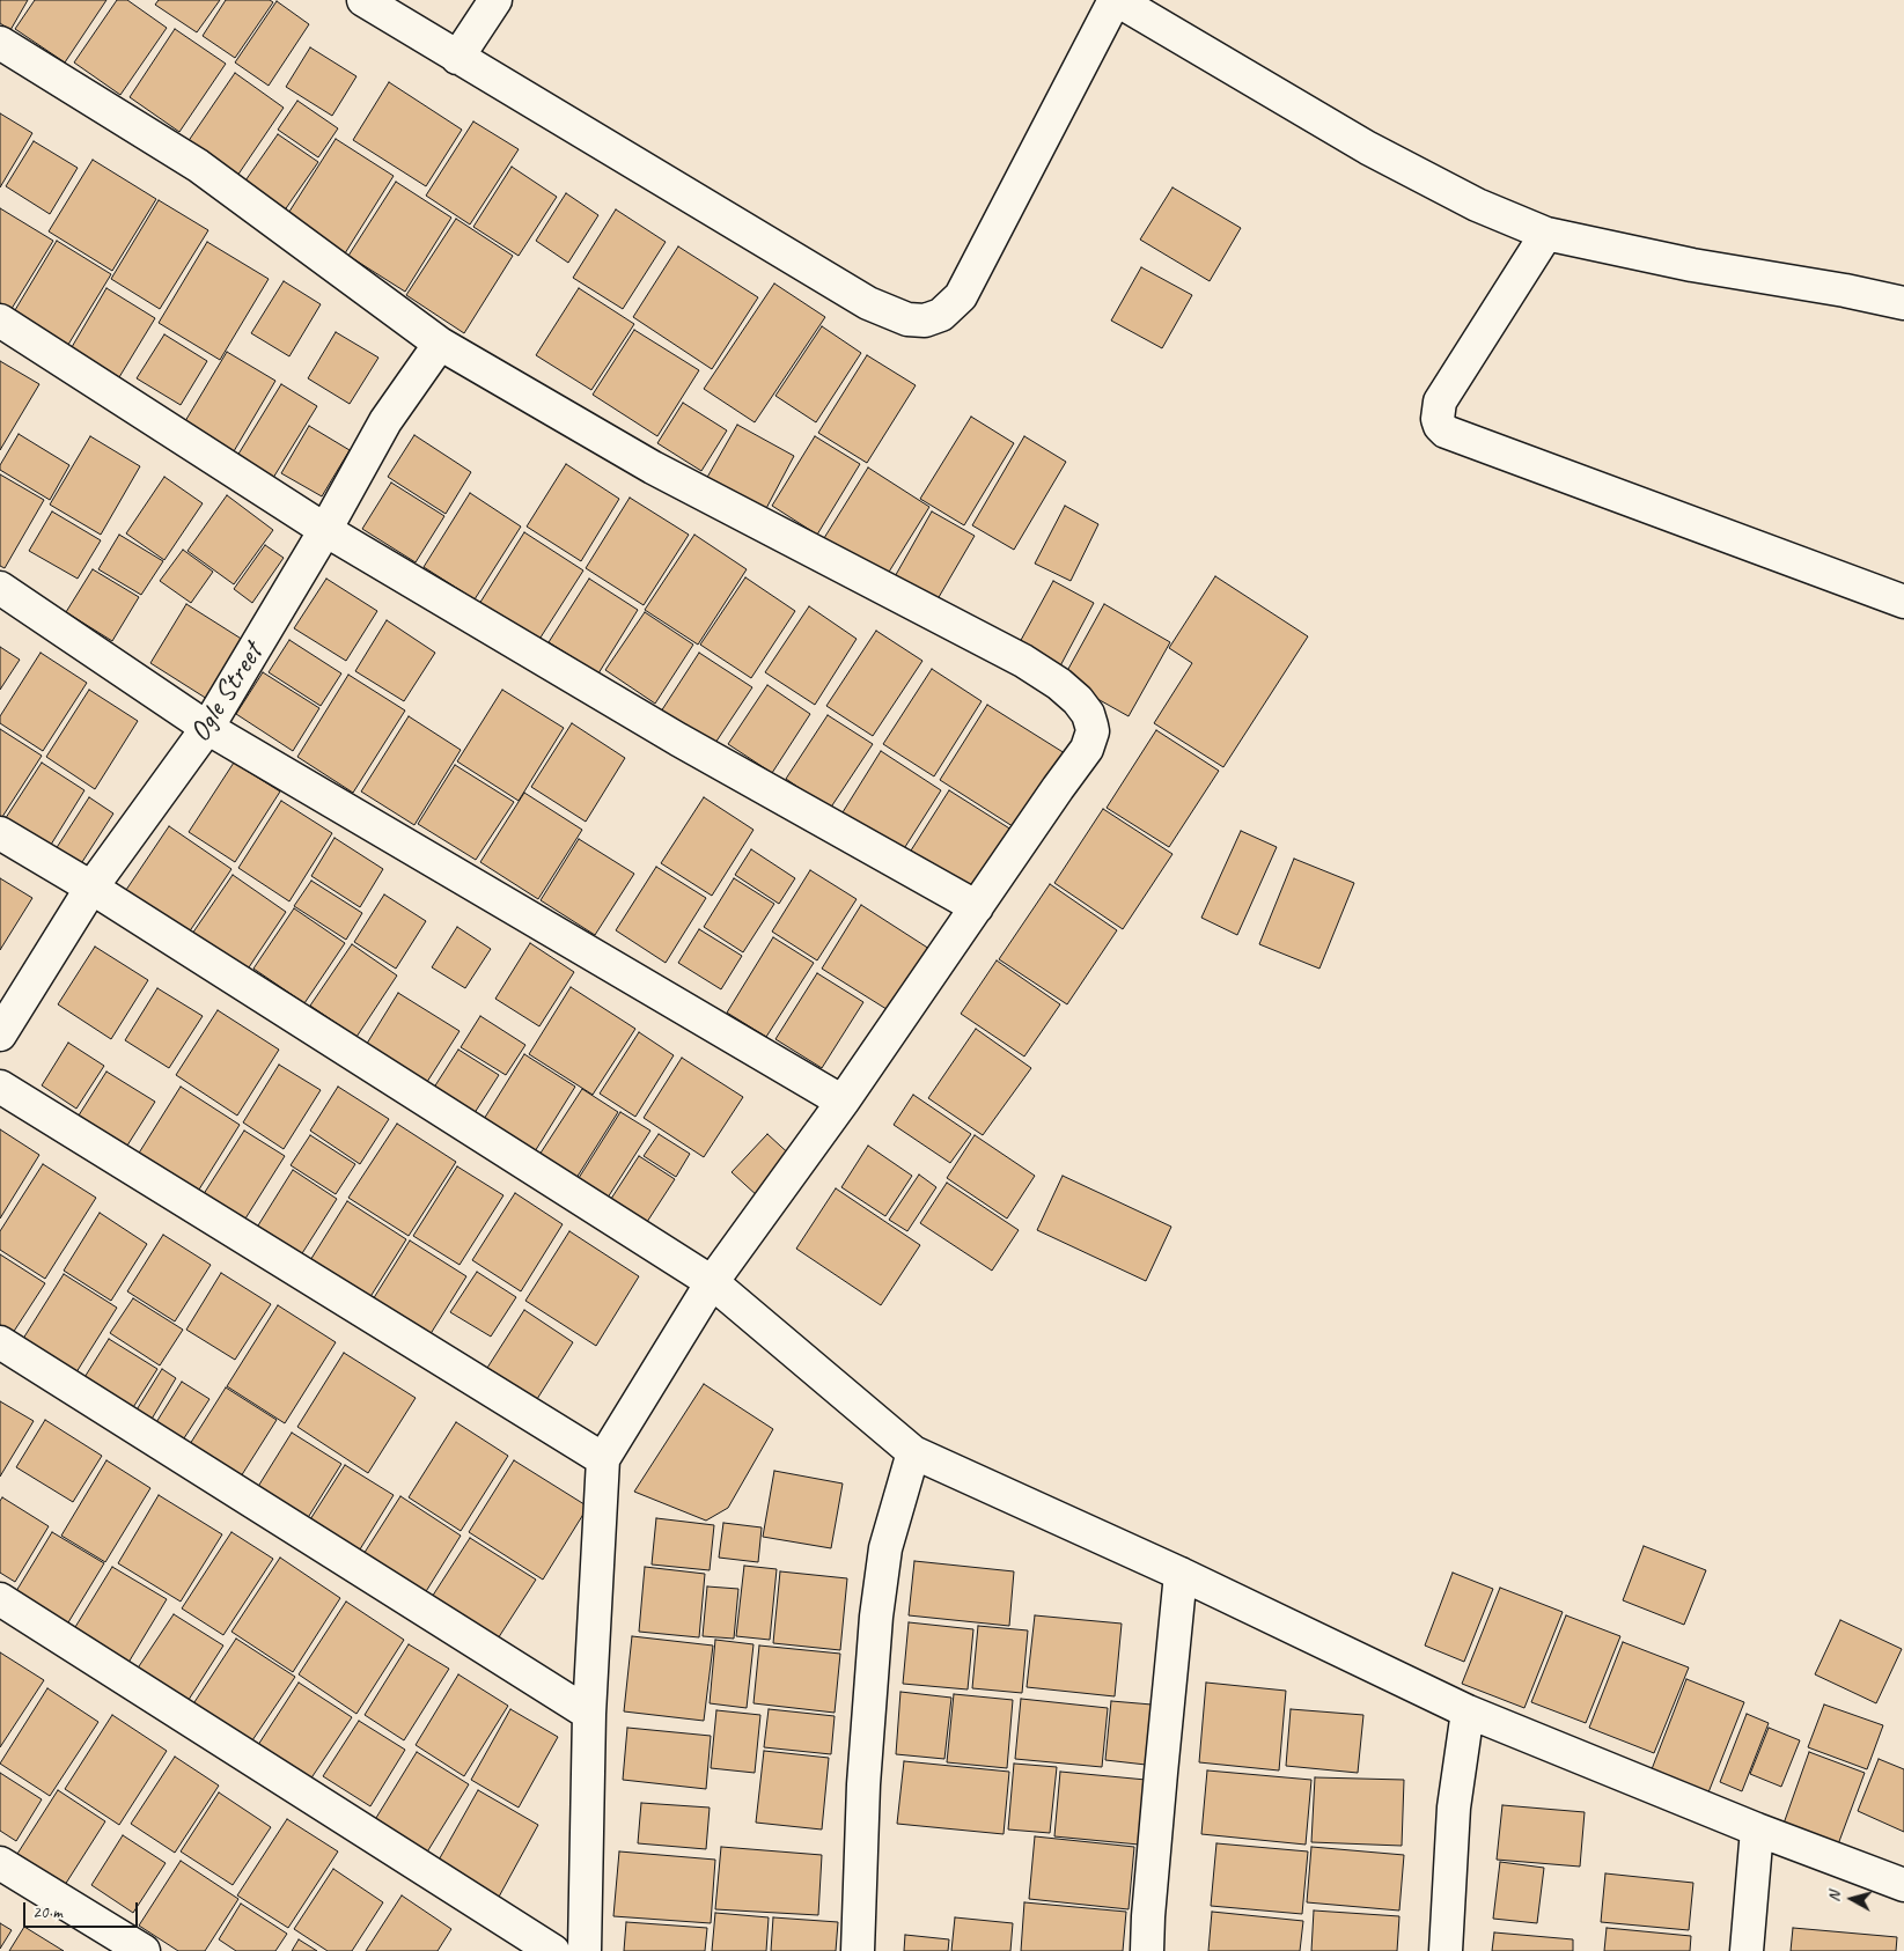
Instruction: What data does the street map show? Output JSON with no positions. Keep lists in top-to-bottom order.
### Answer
{
  "streets": {
    "street": ["Ogle Street"]
  },
  "scale_bar": "20 m",
  "north": "left"
}
